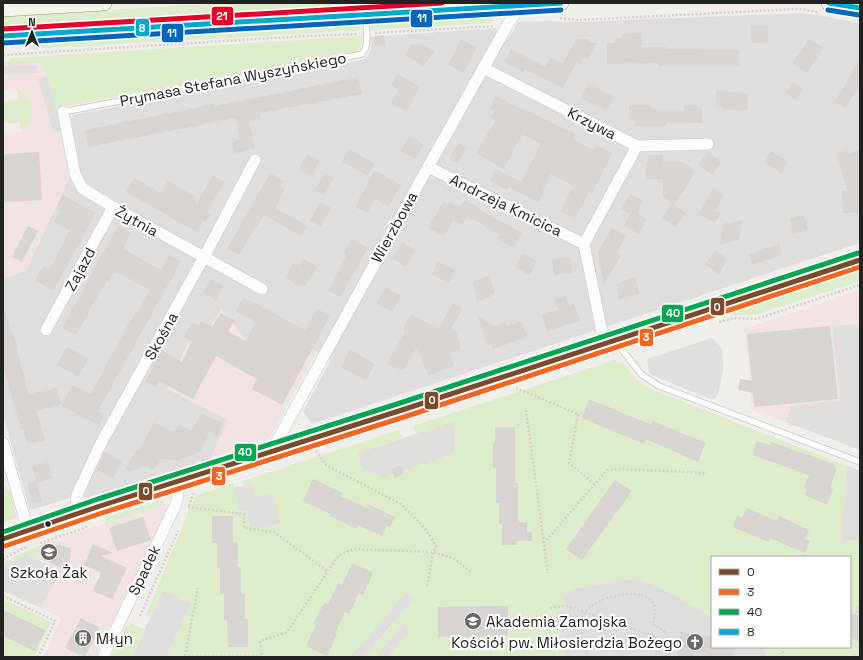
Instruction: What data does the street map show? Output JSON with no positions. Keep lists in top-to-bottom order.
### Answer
{
  "streets": {
    "street": [
      "Krzywa",
      "Andrzeja Kmicica",
      "Żytnia",
      "Wierzbowa",
      "Zajazd",
      "Skośna",
      "Spadek"
    ],
    "lane": ["Prymasa Stefana Wyszyńskiego"]
  },
  "crossings": [
    ["Prymasa Stefana Wyszyńskiego", "Żytnia"],
    ["Krzywa", "Wierzbowa"],
    ["Andrzeja Kmicica", "Wierzbowa"],
    ["Żytnia", "Zajazd"],
    ["Żytnia", "Skośna"]
  ],
  "places": {
    "school or university": ["Szkoła Żak", "Akademia Zamojska"],
    "building": ["Młyn"],
    "church": ["Kościół pw. Miłosierdzia Bożego"]
  },
  "lines": [
    "transit line 8",
    "transit line 21",
    "transit line 11",
    "transit line 40",
    "transit line 0",
    "transit line 3"
  ],
  "legend": [
    "0",
    "3",
    "40",
    "8"
  ],
  "north": "top"
}
